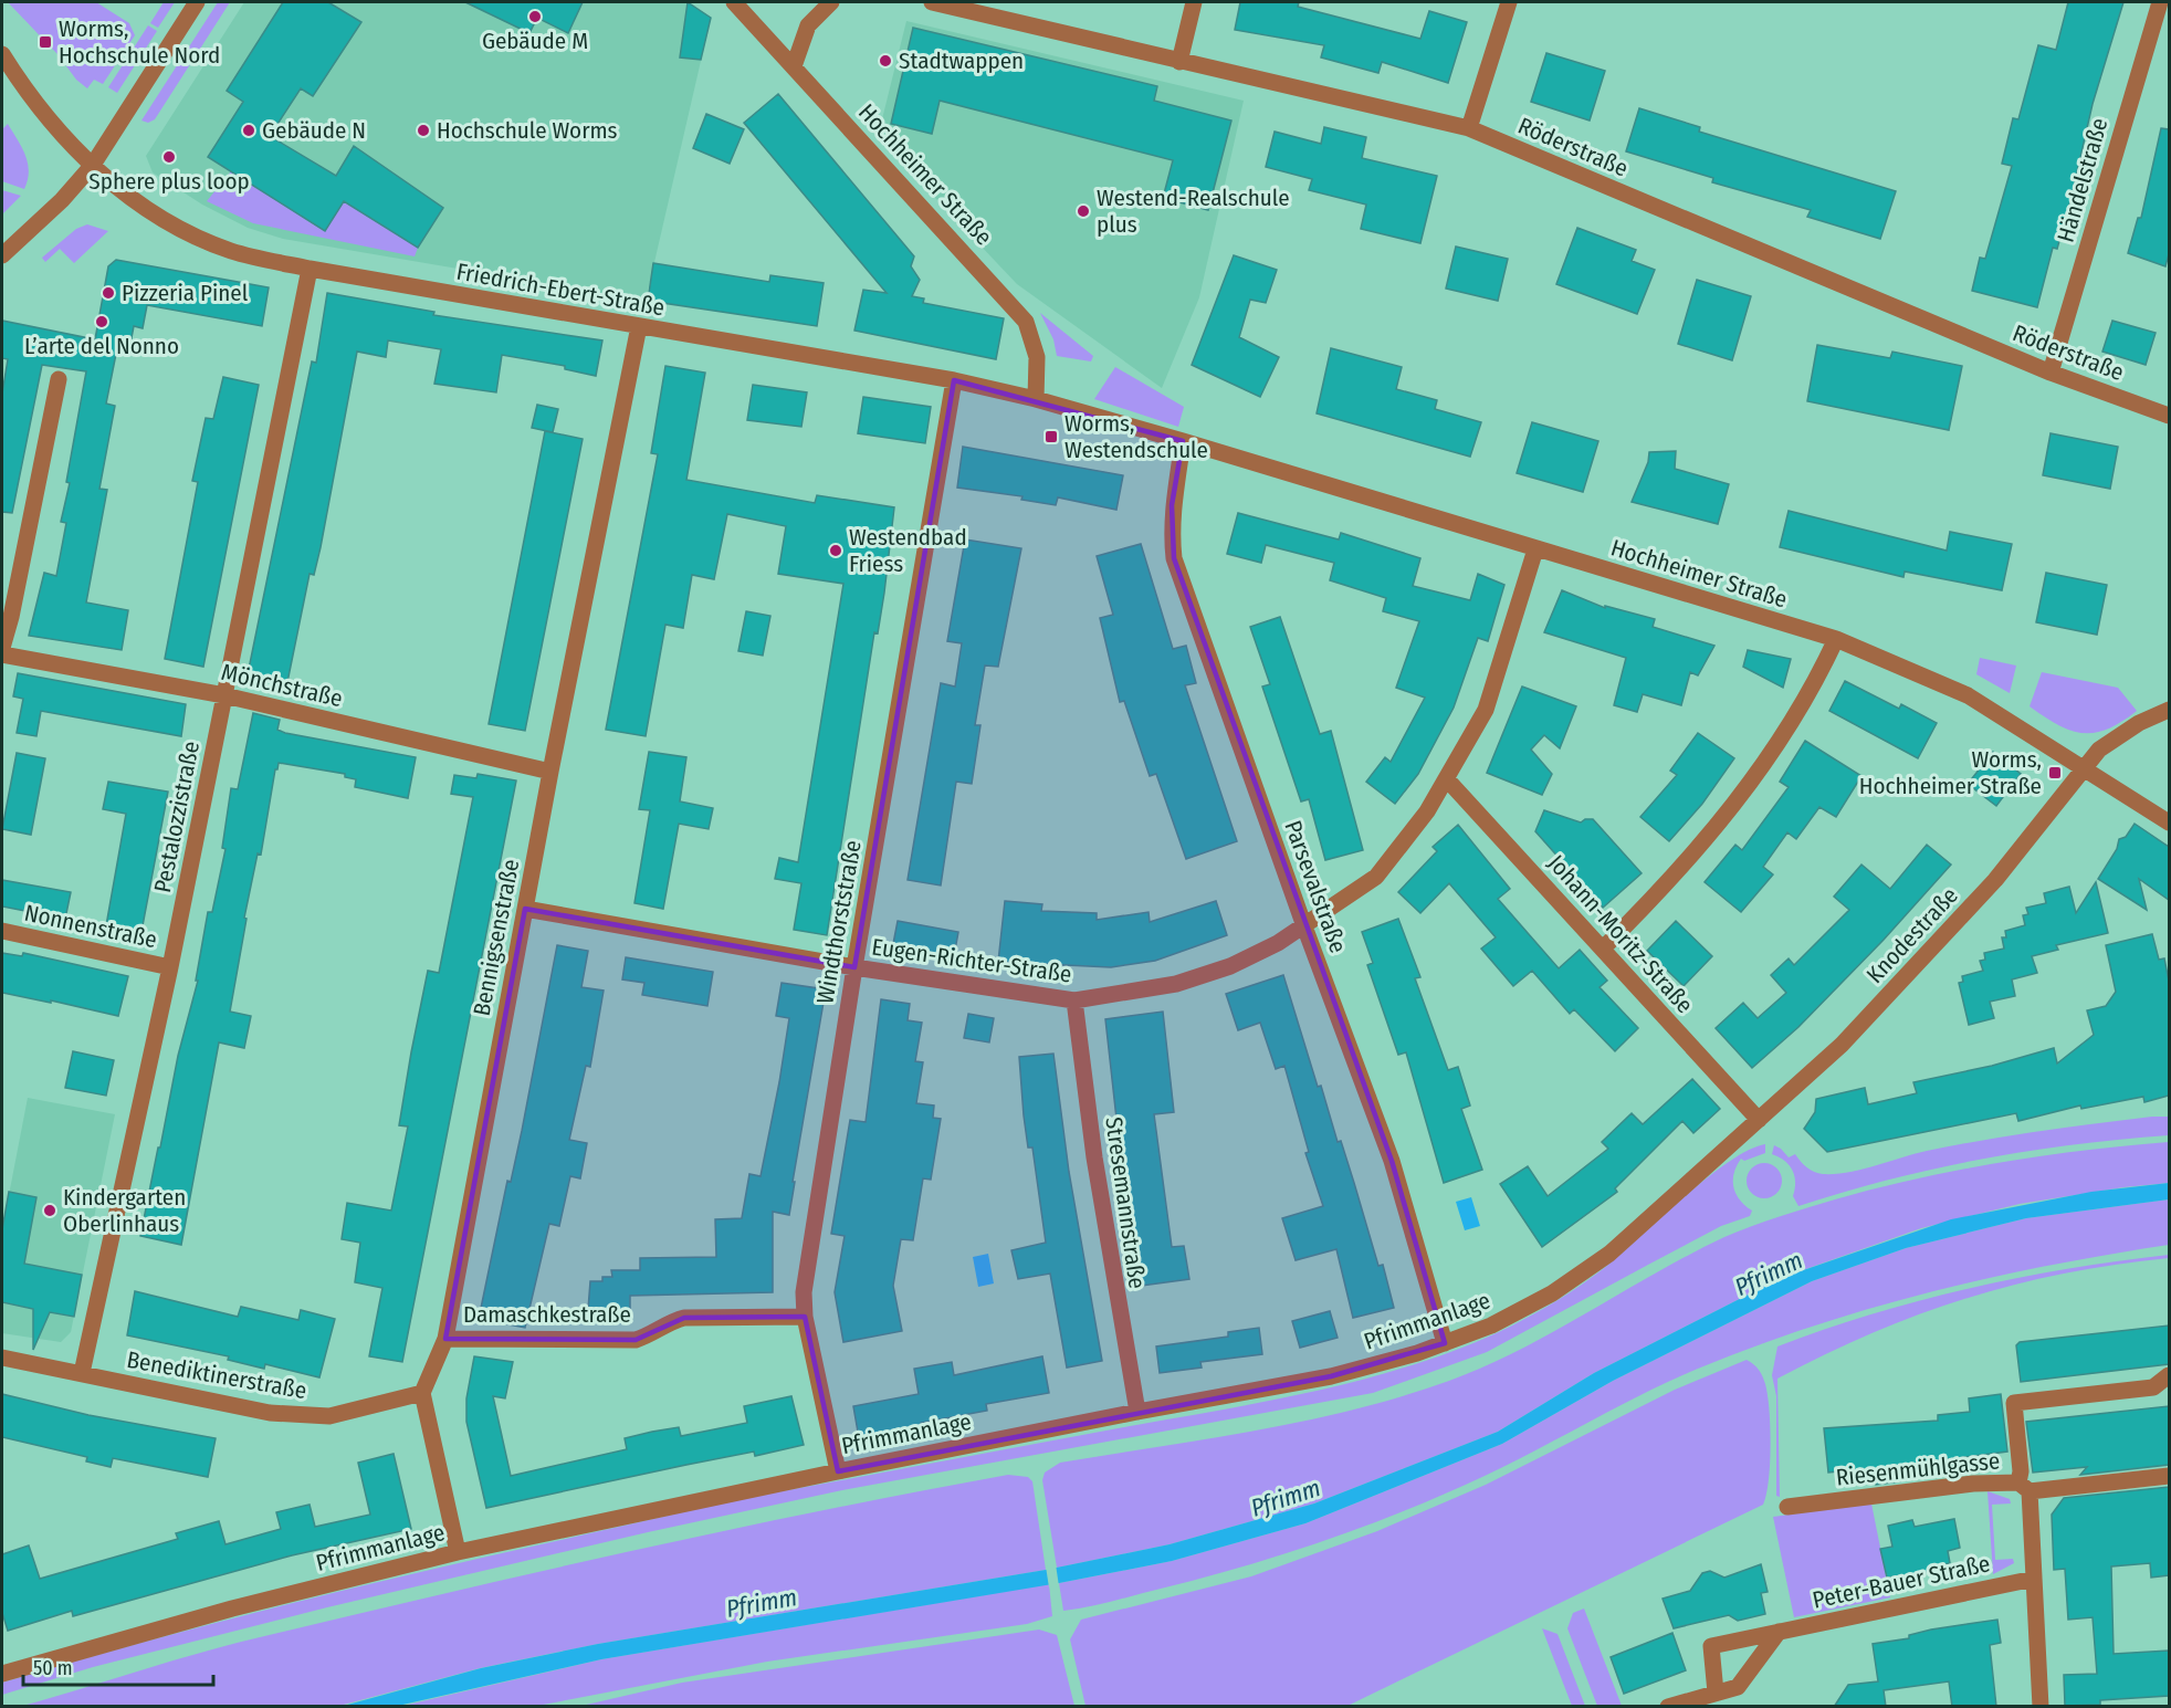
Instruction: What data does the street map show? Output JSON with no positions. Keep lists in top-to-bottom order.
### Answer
{
  "streets": {
    "street": [
      "Röderstraße",
      "Hochheimer Straße",
      "Händelstraße",
      "Friedrich-Ebert-Straße",
      "Mönchstraße",
      "Pestalozzistraße",
      "Parsevalstraße",
      "Windthorststraße",
      "Nonnenstraße",
      "Johann-Moritz-Straße",
      "Knodestraße",
      "Bennigsenstraße",
      "Eugen-Richter-Straße",
      "Stresemannstraße",
      "Damaschkestraße",
      "Pfrimmanlage",
      "Benediktinerstraße",
      "Riesenmühlgasse",
      "Peter-Bauer Straße"
    ]
  },
  "crossings": [
    ["Röderstraße", "Händelstraße"],
    ["Hochheimer Straße", "Friedrich-Ebert-Straße"],
    ["Hochheimer Straße", "Parsevalstraße"],
    ["Hochheimer Straße", "Knodestraße"],
    ["Hochheimer Straße", "Eugen-Richter-Straße"],
    ["Friedrich-Ebert-Straße", "Pestalozzistraße"],
    ["Friedrich-Ebert-Straße", "Parsevalstraße"],
    ["Friedrich-Ebert-Straße", "Windthorststraße"],
    ["Friedrich-Ebert-Straße", "Bennigsenstraße"],
    ["Mönchstraße", "Pestalozzistraße"],
    ["Mönchstraße", "Bennigsenstraße"],
    ["Pestalozzistraße", "Nonnenstraße"],
    ["Pestalozzistraße", "Benediktinerstraße"],
    ["Parsevalstraße", "Eugen-Richter-Straße"],
    ["Parsevalstraße", "Pfrimmanlage"],
    ["Windthorststraße", "Eugen-Richter-Straße"],
    ["Windthorststraße", "Damaschkestraße"],
    ["Windthorststraße", "Pfrimmanlage"],
    ["Johann-Moritz-Straße", "Knodestraße"],
    ["Johann-Moritz-Straße", "Eugen-Richter-Straße"],
    ["Johann-Moritz-Straße", "Pfrimmanlage"],
    ["Knodestraße", "Pfrimmanlage"],
    ["Bennigsenstraße", "Eugen-Richter-Straße"],
    ["Bennigsenstraße", "Damaschkestraße"],
    ["Bennigsenstraße", "Benediktinerstraße"],
    ["Eugen-Richter-Straße", "Stresemannstraße"],
    ["Stresemannstraße", "Pfrimmanlage"]
  ],
  "water": ["Pfrimm"],
  "places": {
    "other": [
      "Gebäude M",
      "Stadtwappen",
      "Gebäude N",
      "Hochschule Worms",
      "Sphere plus loop",
      "Westend-Realschule plus",
      "Pizzeria Pinel",
      "L’arte del Nonno",
      "Westendbad Friess",
      "Kindergarten Oberlinhaus"
    ],
    "transit": ["Worms, Hochschule Nord", "Worms, Westendschule", "Worms, Hochheimer Straße"]
  },
  "scale_bar": "50 m"
}
